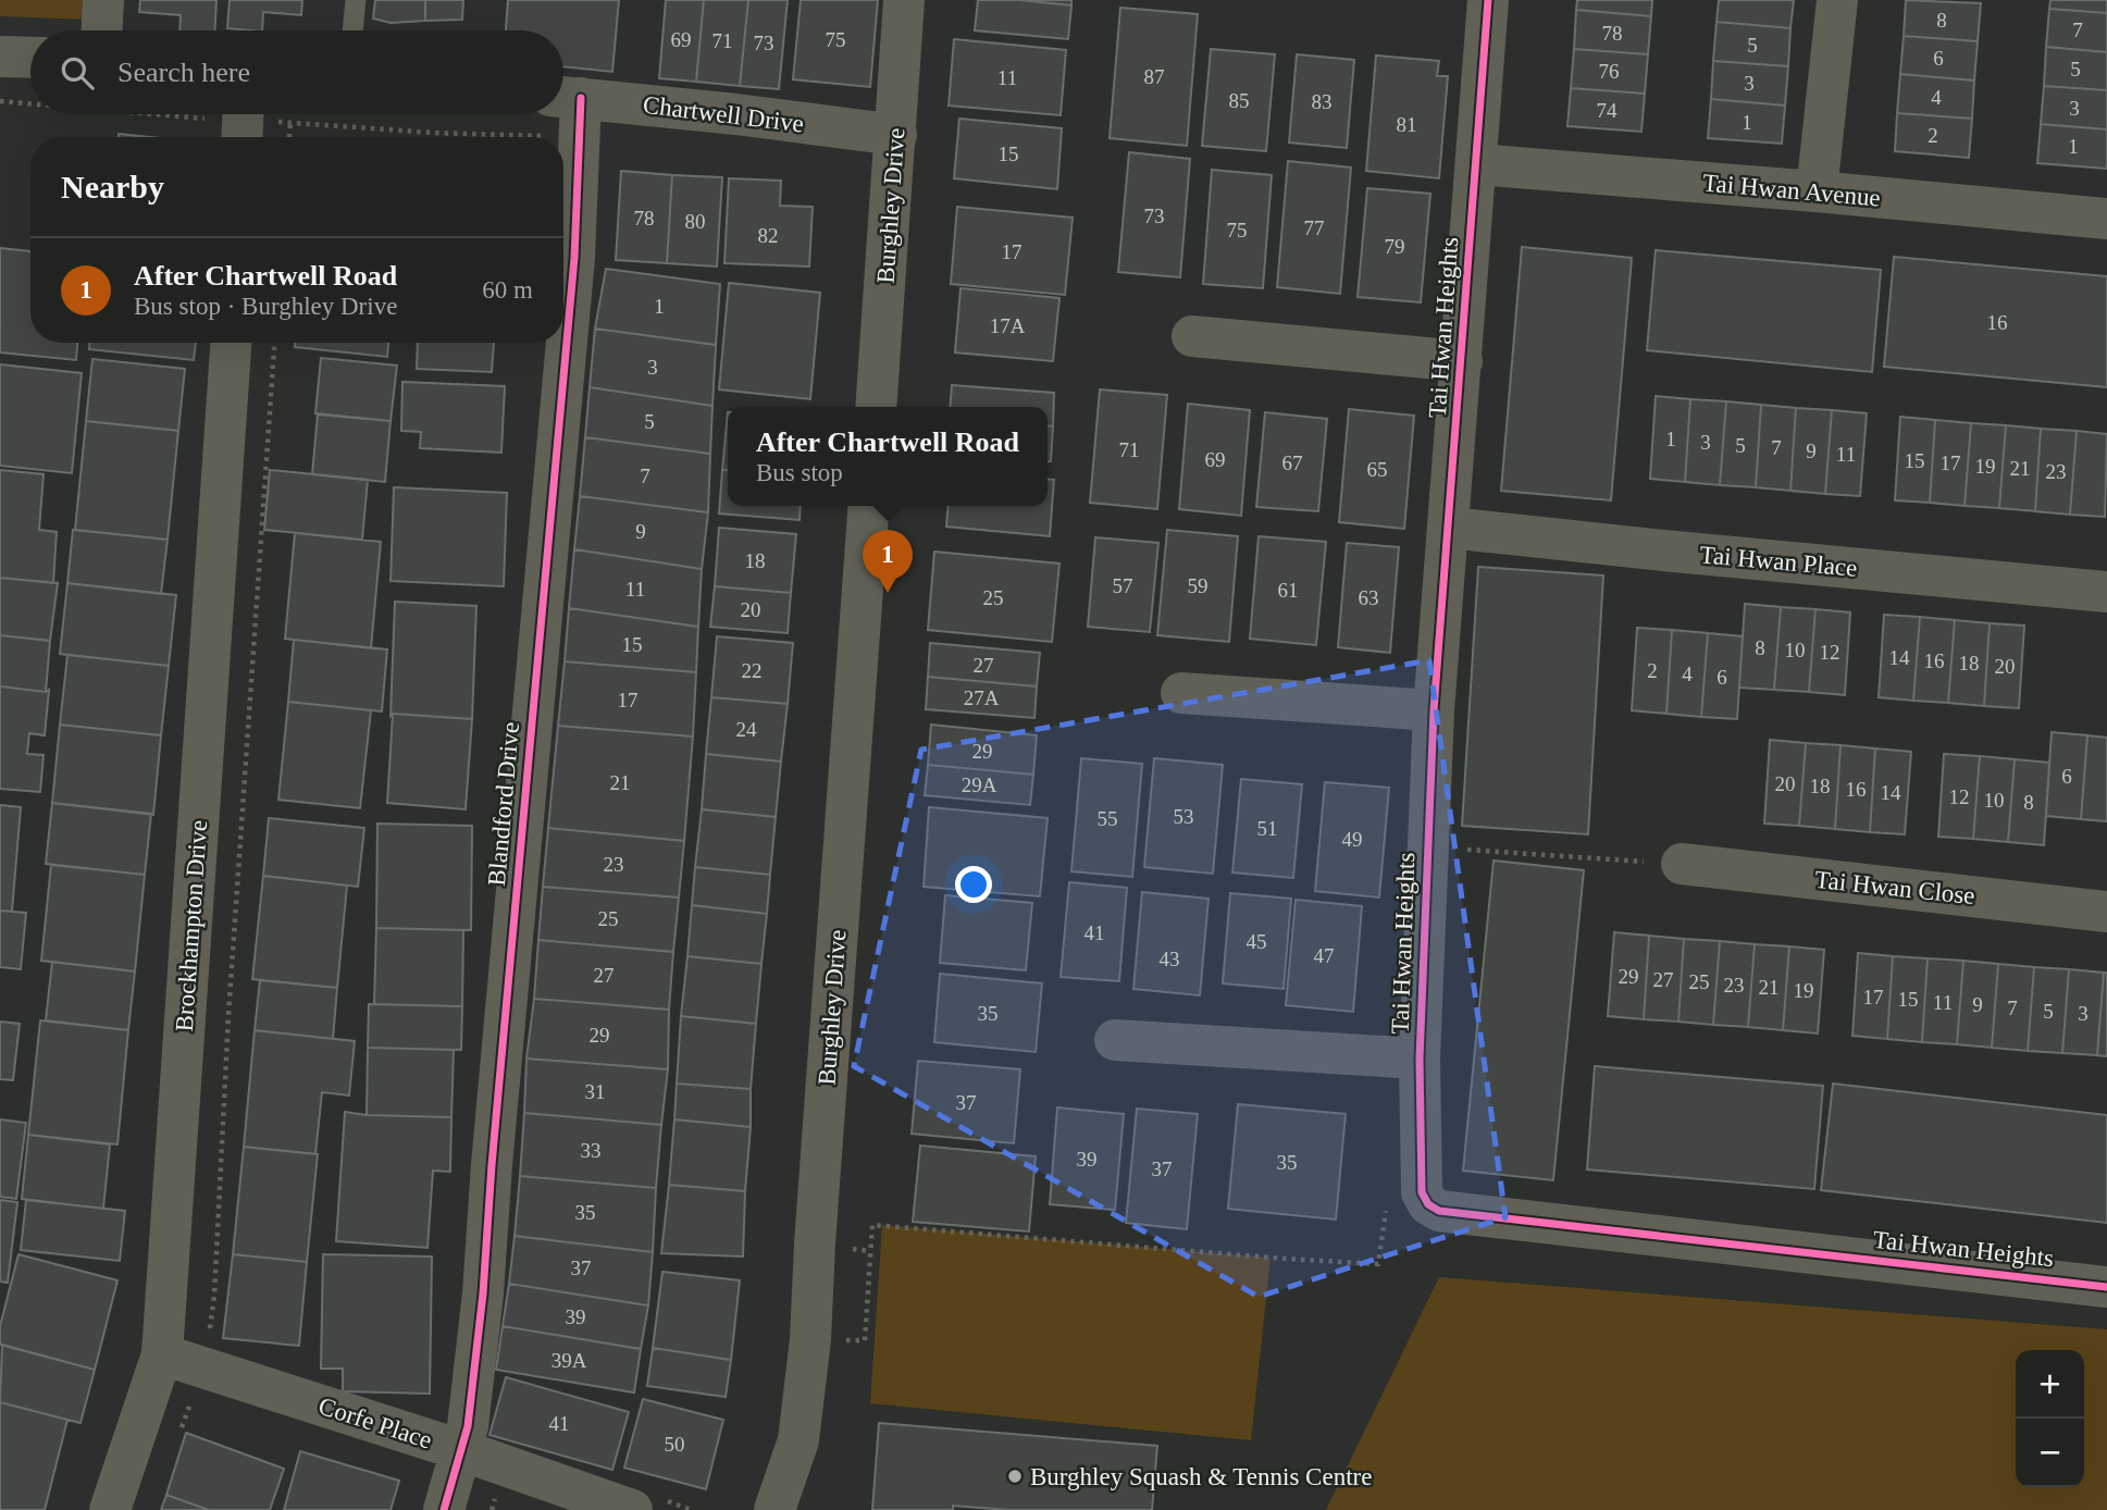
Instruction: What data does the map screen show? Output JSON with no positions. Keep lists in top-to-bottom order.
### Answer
{
  "streets": {
    "street": [
      "Chartwell Drive",
      "Tai Hwan Avenue",
      "Burghley Drive",
      "Tai Hwan Heights",
      "Tai Hwan Place",
      "Blandford Drive",
      "Tai Hwan Close",
      "Brockhampton Drive",
      "Corfe Place"
    ]
  },
  "crossings": [
    ["Chartwell Drive", "Burghley Drive"],
    ["Chartwell Drive", "Blandford Drive"],
    ["Tai Hwan Avenue", "Tai Hwan Heights"],
    ["Tai Hwan Heights", "Tai Hwan Place"],
    ["Blandford Drive", "Corfe Place"],
    ["Brockhampton Drive", "Corfe Place"]
  ],
  "places": ["Burghley Squash & Tennis Centre"],
  "house_numbers": [
    "8",
    "7",
    "78",
    "69",
    "75",
    "71",
    "73",
    "5",
    "6",
    "5",
    "76",
    "87",
    "11",
    "3",
    "4",
    "85",
    "83",
    "3",
    "74",
    "1",
    "81",
    "2",
    "1",
    "15",
    "73",
    "78",
    "80",
    "77",
    "75",
    "82",
    "79",
    "17",
    "1",
    "16",
    "17A",
    "3",
    "5",
    "1",
    "3",
    "5",
    "7",
    "71",
    "9",
    "11",
    "69",
    "15",
    "67",
    "17",
    "19",
    "21",
    "65",
    "23",
    "7",
    "9",
    "18",
    "57",
    "59",
    "11",
    "61",
    "25",
    "63",
    "20",
    "15",
    "8",
    "10",
    "12",
    "14",
    "16",
    "18",
    "27",
    "20",
    "22",
    "2",
    "4",
    "6",
    "27A",
    "17",
    "24",
    "29",
    "6",
    "21",
    "20",
    "29A",
    "18",
    "16",
    "14",
    "12",
    "10",
    "8",
    "53",
    "55",
    "51",
    "49",
    "23",
    "25",
    "41",
    "45",
    "47",
    "43",
    "27",
    "29",
    "27",
    "25",
    "23",
    "21",
    "19",
    "17",
    "15",
    "11",
    "9",
    "7",
    "5",
    "35",
    "3",
    "29",
    "31",
    "37",
    "33",
    "39",
    "35",
    "37",
    "35",
    "37",
    "39",
    "39A",
    "41",
    "50"
  ],
  "page": {
    "search": "Search here",
    "heading": "Nearby",
    "list": [
      {
        "mark": "1",
        "name": "After Chartwell Road",
        "note": "Bus stop · Burghley Drive",
        "value": "60 m"
      }
    ],
    "popup": ["After Chartwell Road", "Bus stop"],
    "pins": "1",
    "map_buttons": ["+", "−"]
  }
}
